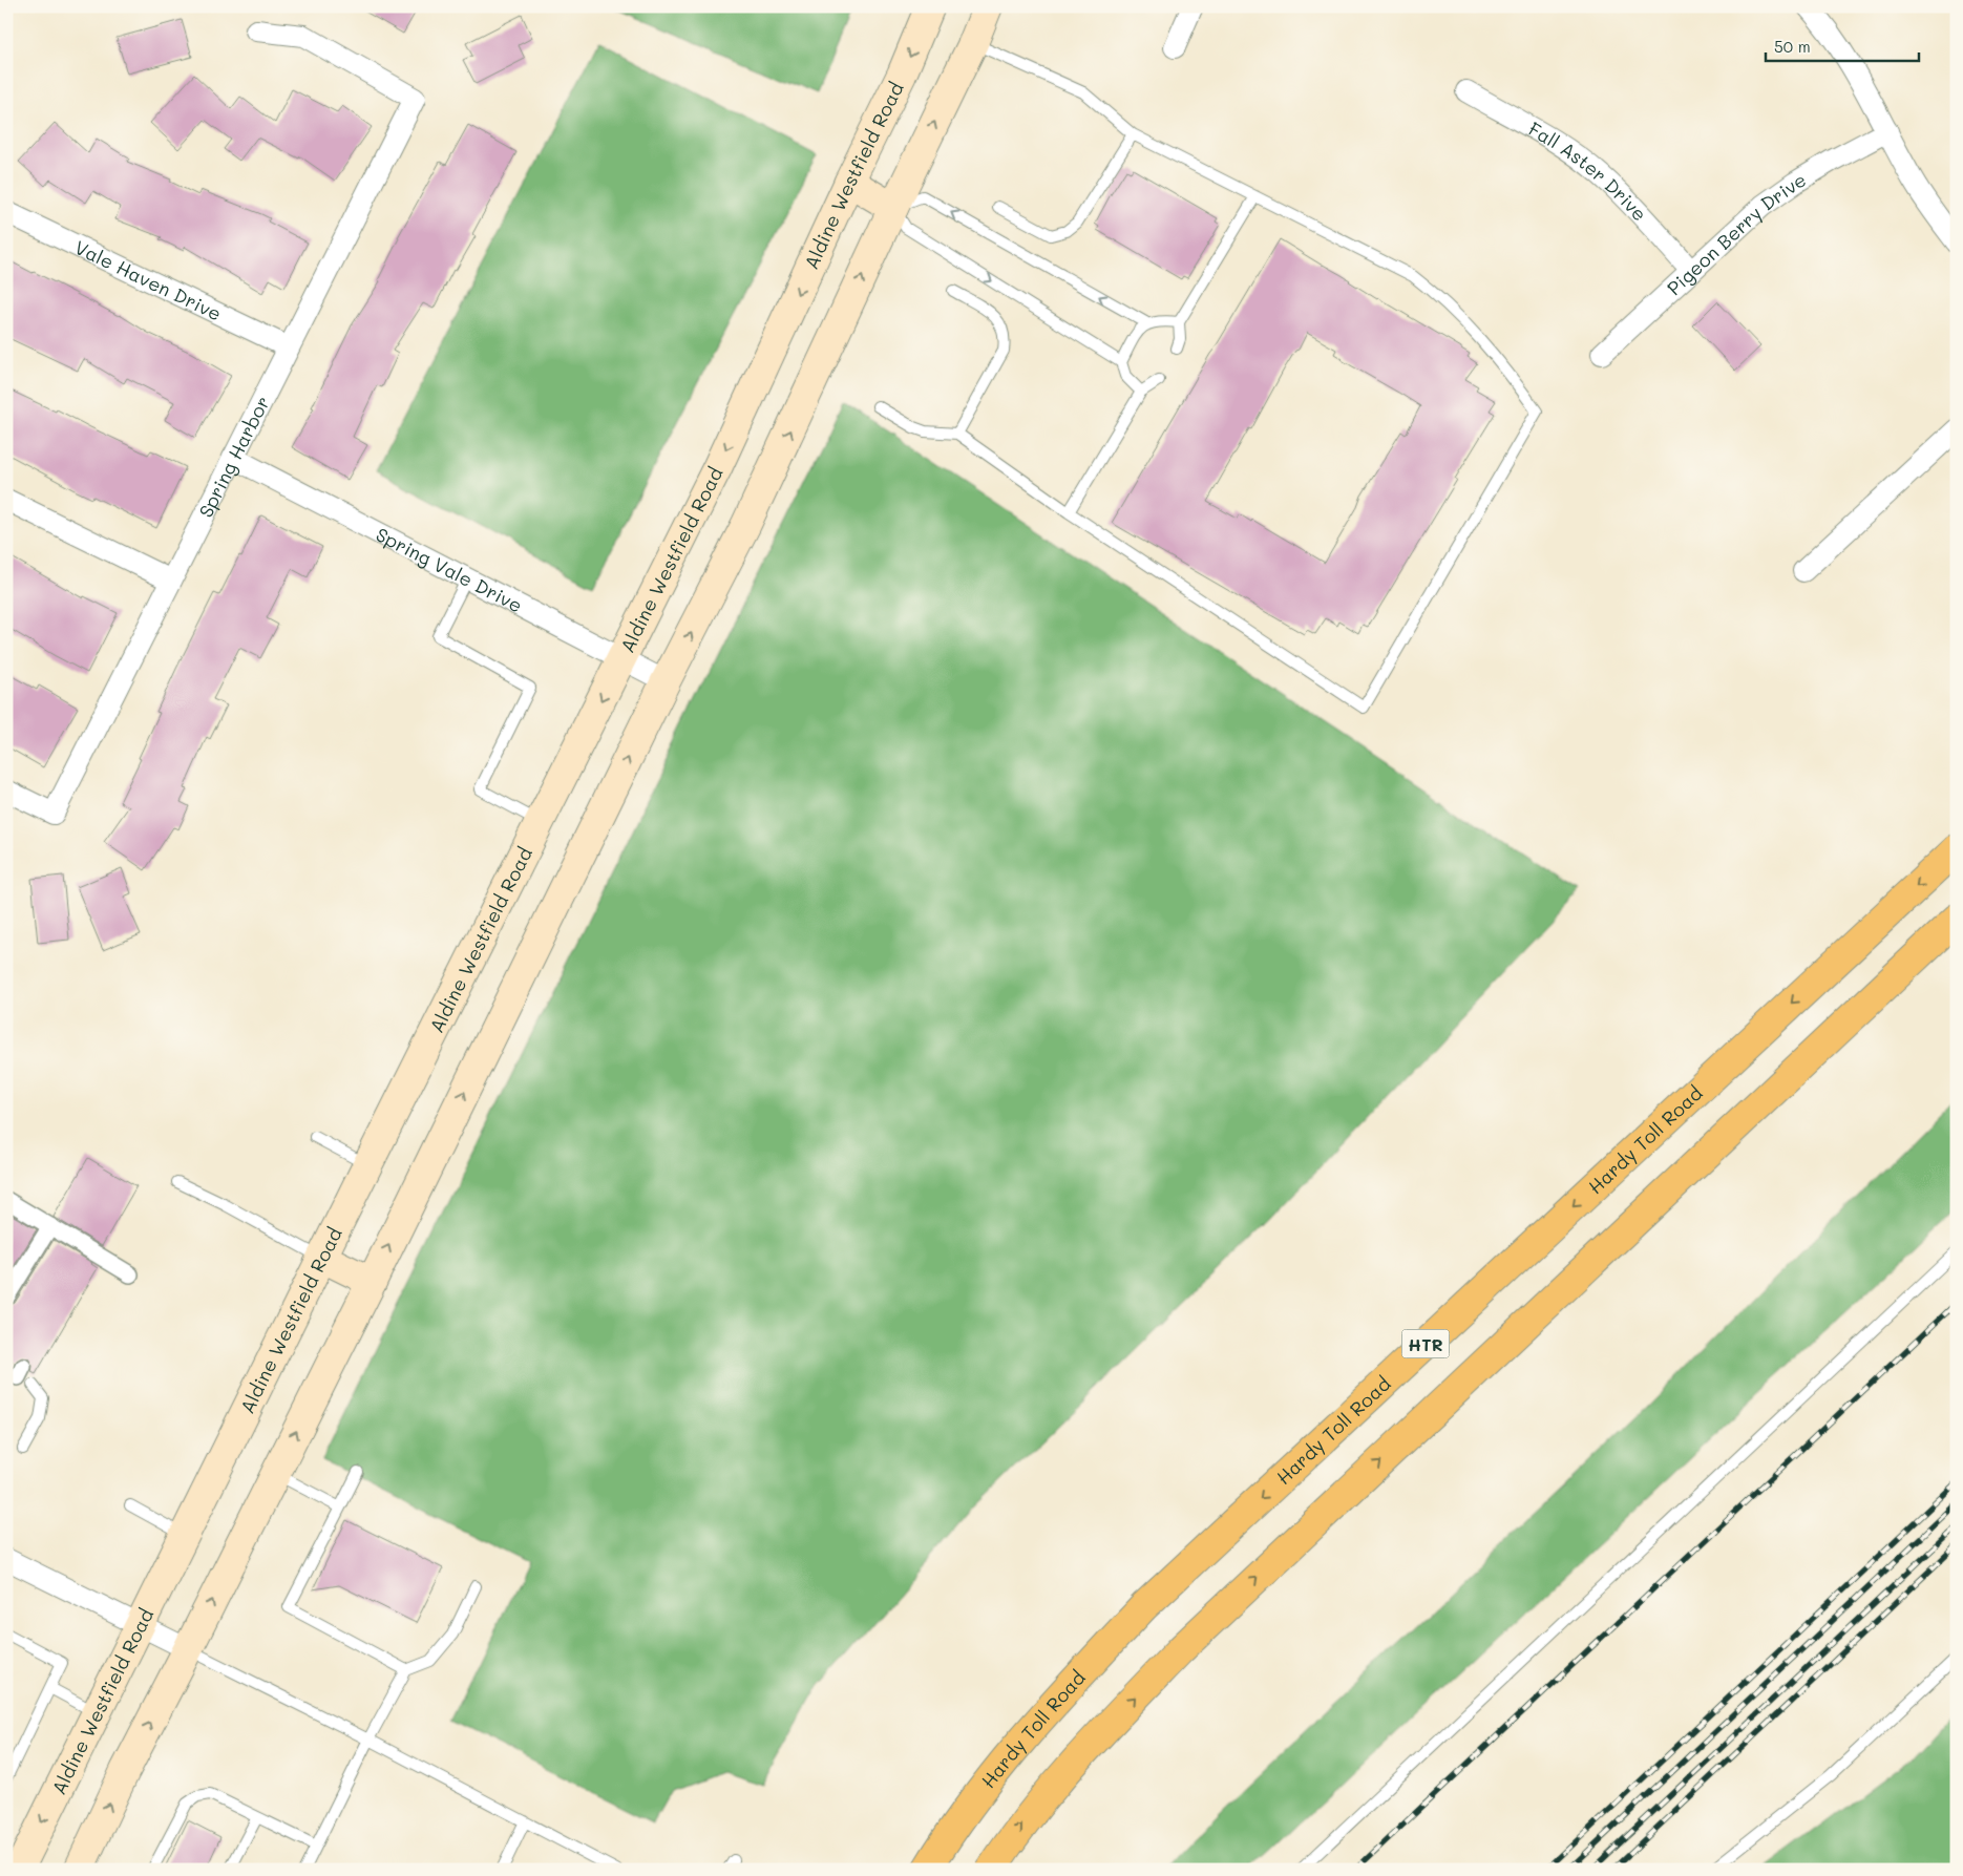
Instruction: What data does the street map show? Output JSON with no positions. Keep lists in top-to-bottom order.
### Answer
{
  "streets": {
    "highway": ["Hardy Toll Road", "HTR"],
    "main road": ["Aldine Westfield Road"],
    "street": [
      "Fall Aster Drive",
      "Pigeon Berry Drive",
      "Vale Haven Drive",
      "Spring Harbor",
      "Spring Vale Drive"
    ]
  },
  "crossings": [
    ["Fall Aster Drive", "Pigeon Berry Drive"],
    ["Aldine Westfield Road", "Spring Vale Drive"],
    ["Vale Haven Drive", "Spring Harbor"],
    ["Spring Harbor", "Spring Vale Drive"]
  ],
  "scale_bar": "50 m"
}
